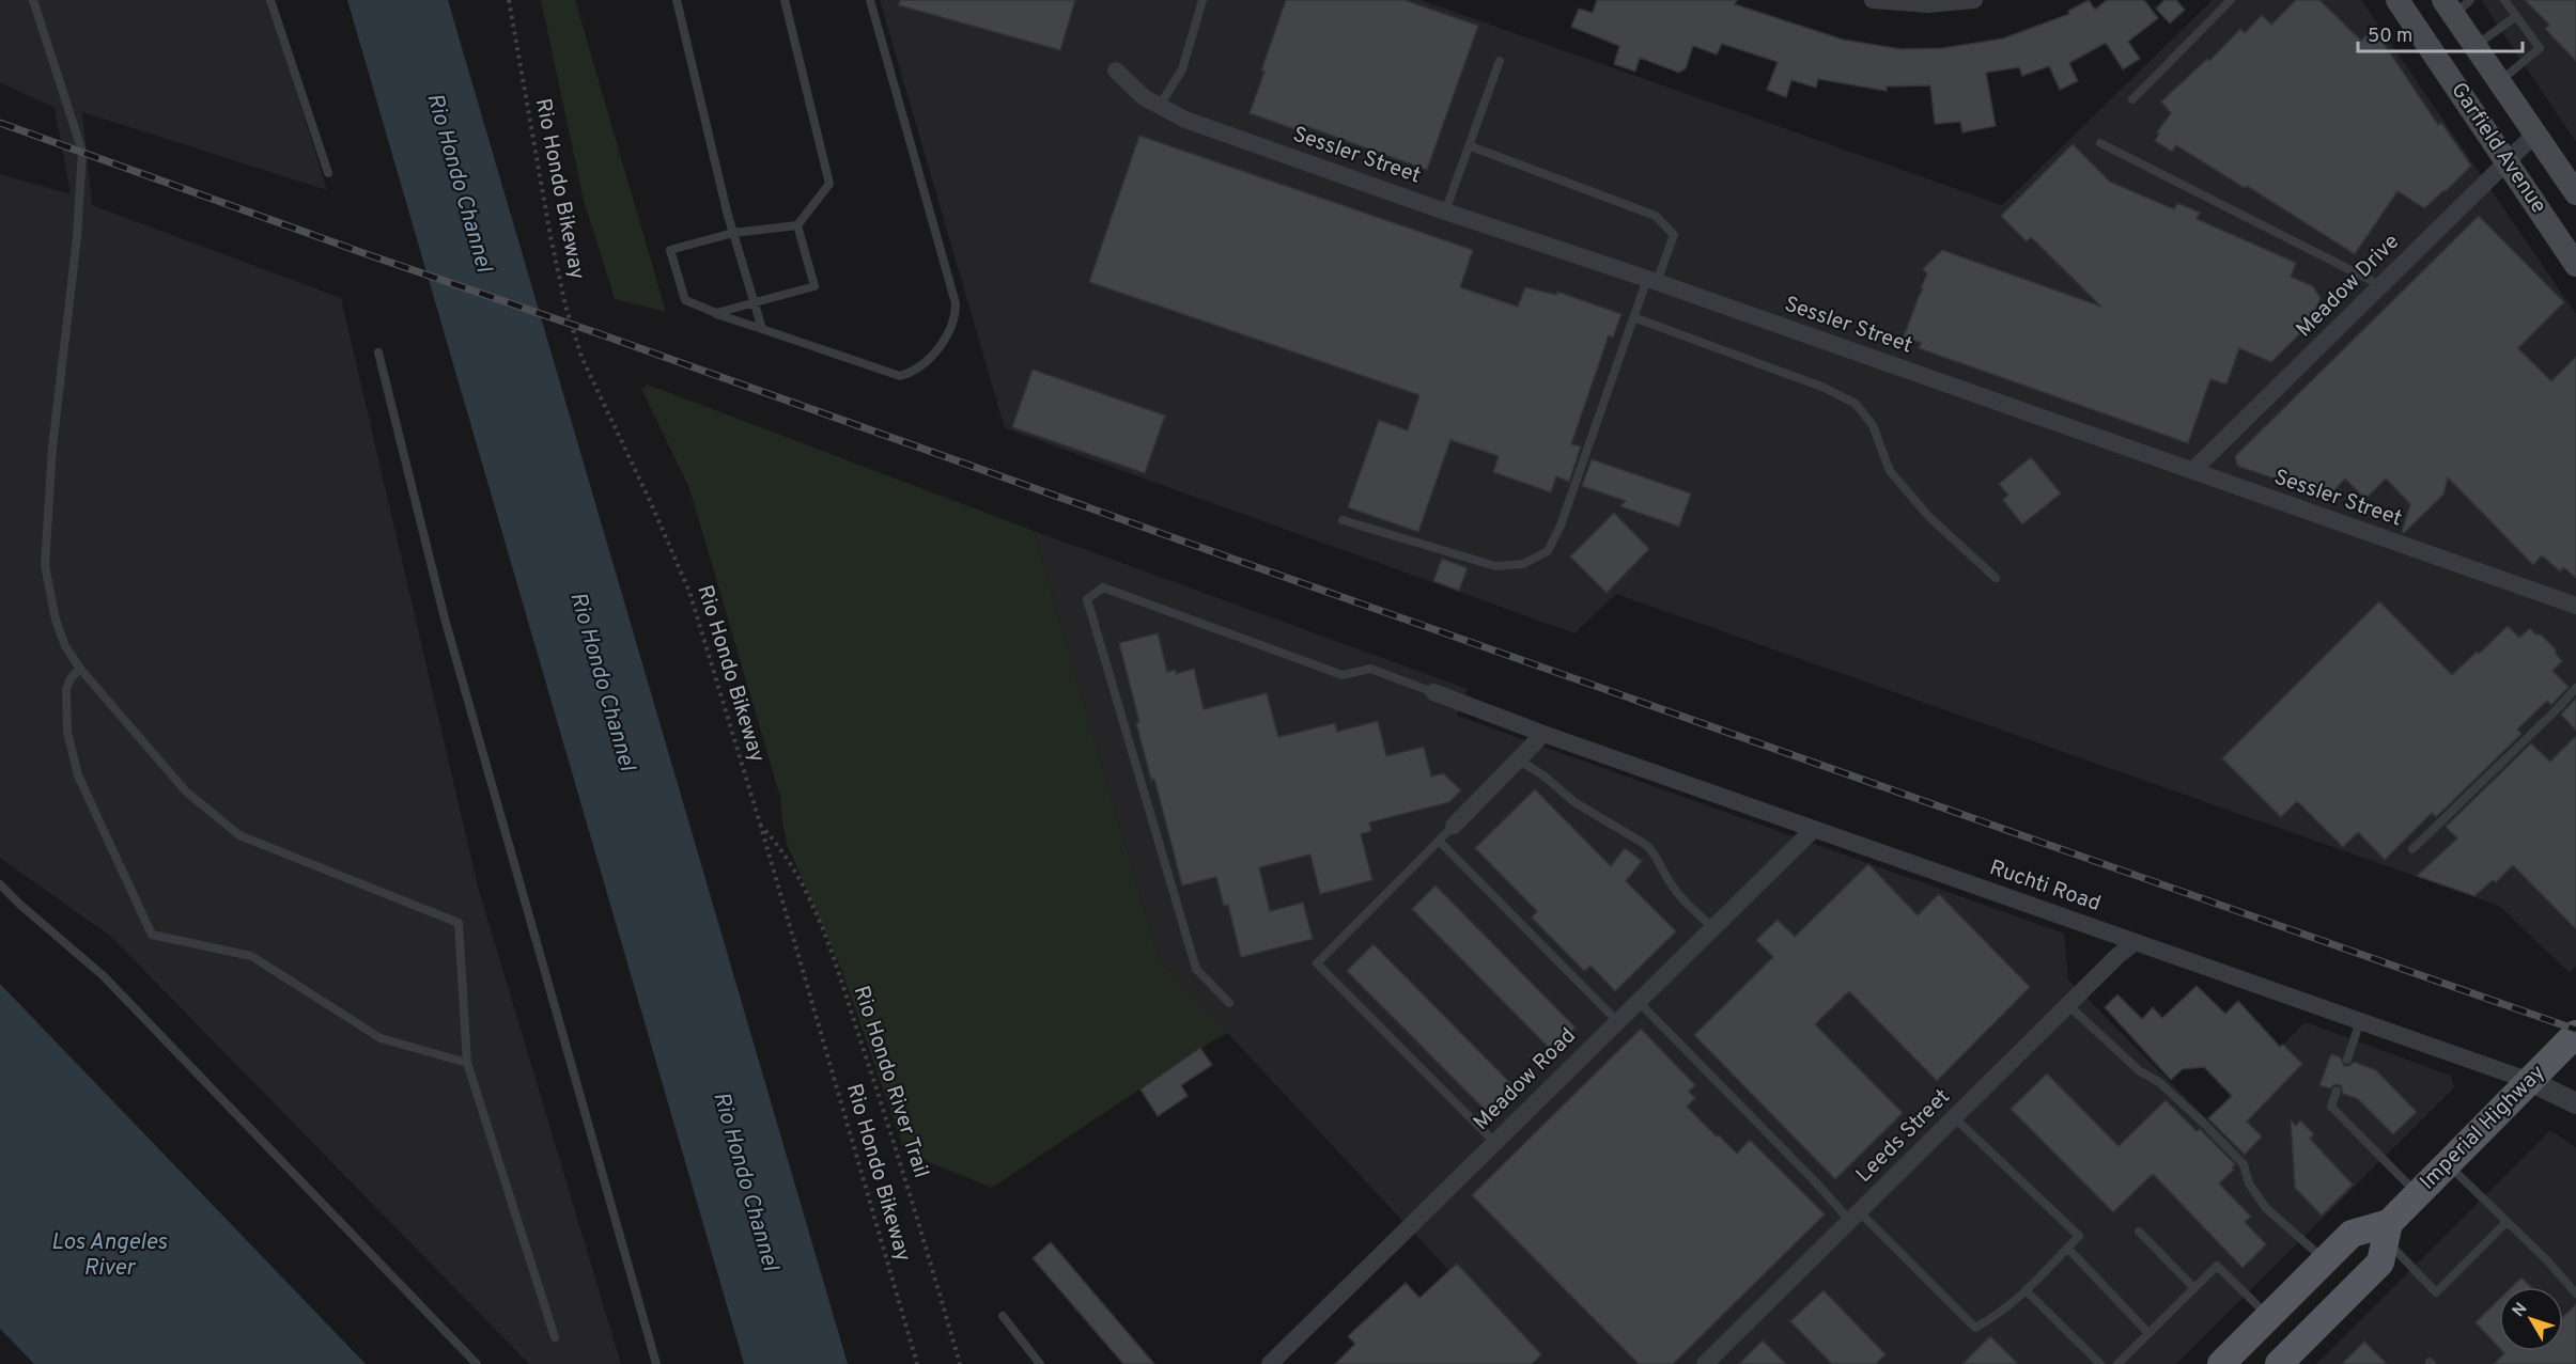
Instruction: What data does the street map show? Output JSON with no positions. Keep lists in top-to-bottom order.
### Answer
{
  "streets": {
    "main road": ["Garfield Avenue", "Imperial Highway"],
    "street": [
      "Sessler Street",
      "Meadow Drive",
      "Ruchti Road",
      "Meadow Road",
      "Leeds Street"
    ],
    "path": ["Rio Hondo Bikeway", "Rio Hondo River Trail"]
  },
  "crossings": [
    ["Garfield Avenue", "Meadow Drive"],
    ["Sessler Street", "Meadow Drive"],
    ["Rio Hondo Bikeway", "Rio Hondo River Trail"],
    ["Ruchti Road", "Meadow Road"],
    ["Ruchti Road", "Imperial Highway"],
    ["Ruchti Road", "Leeds Street"]
  ],
  "water": ["Rio Hondo Channel", "Los Angeles River"],
  "scale_bar": "50 m",
  "north": "top left"
}
